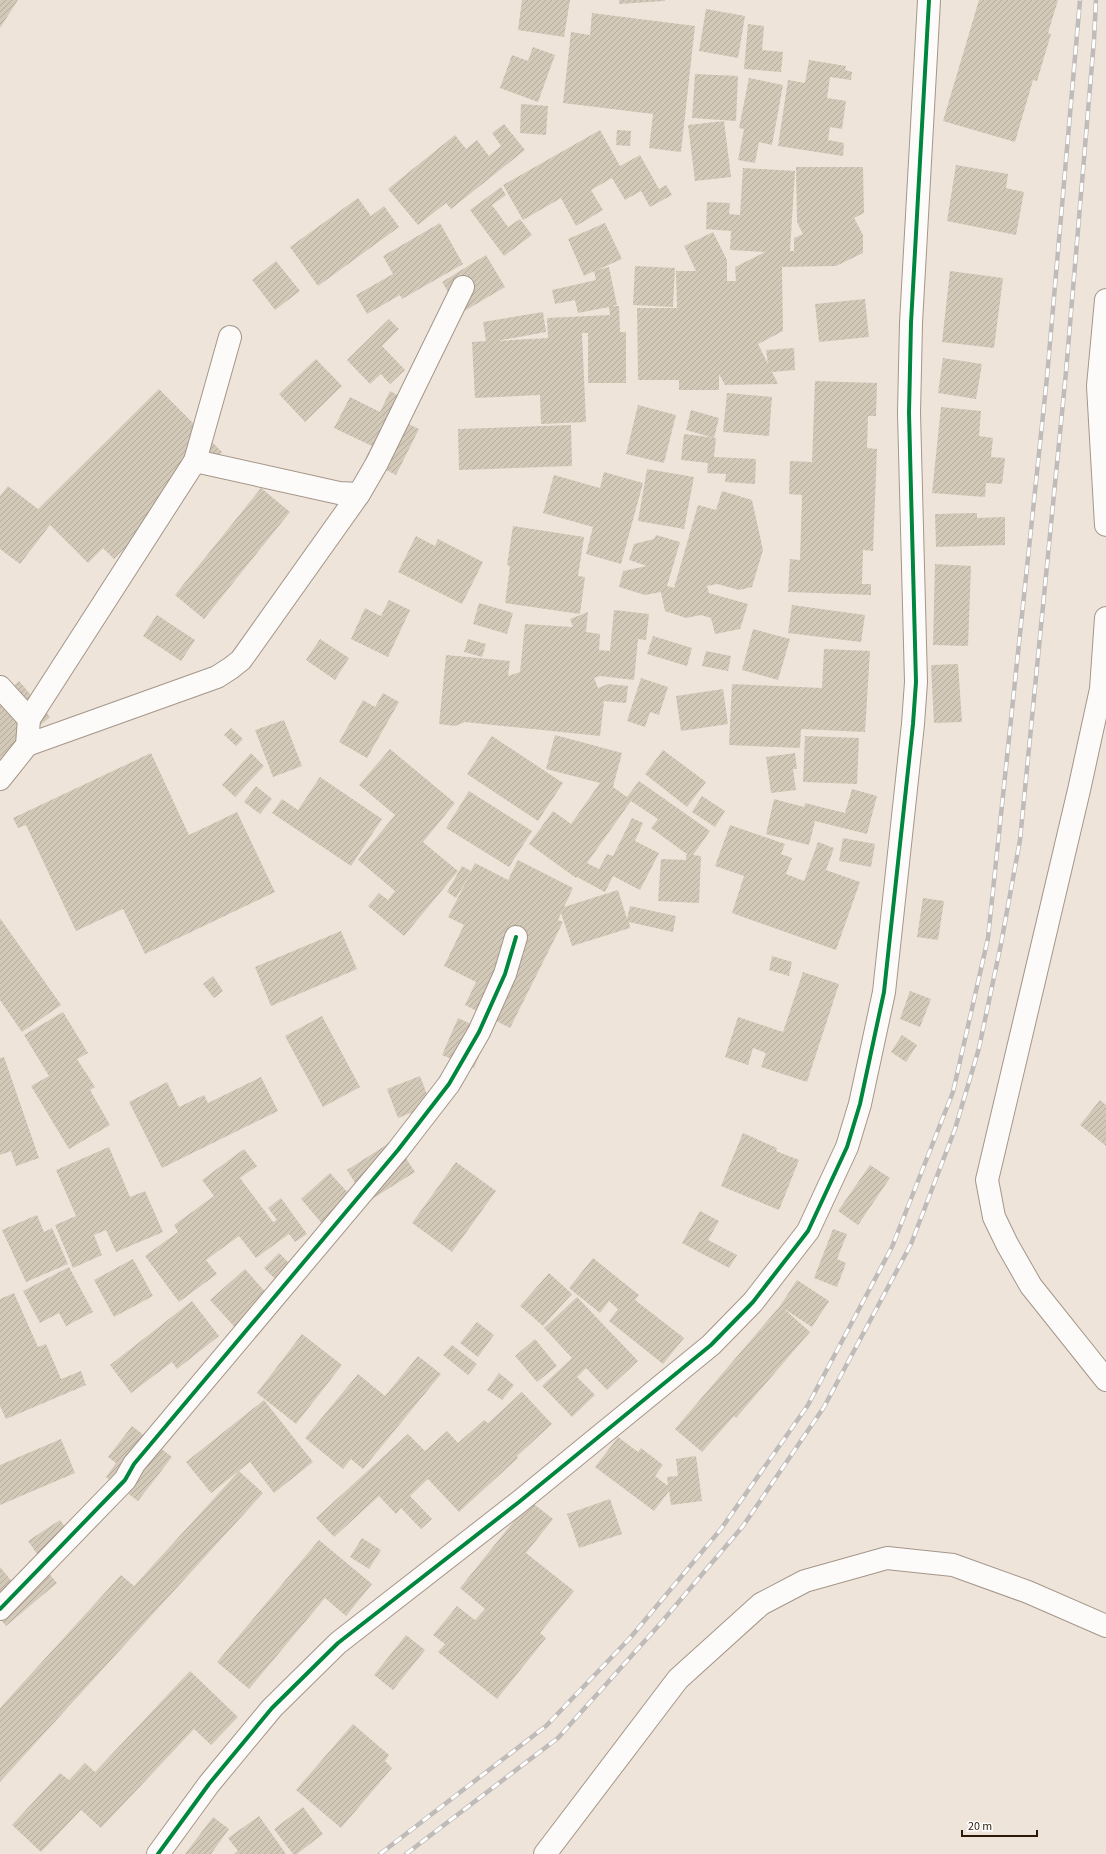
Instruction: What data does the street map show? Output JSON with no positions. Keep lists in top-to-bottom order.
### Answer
{
  "scale_bar": "20 m"
}
